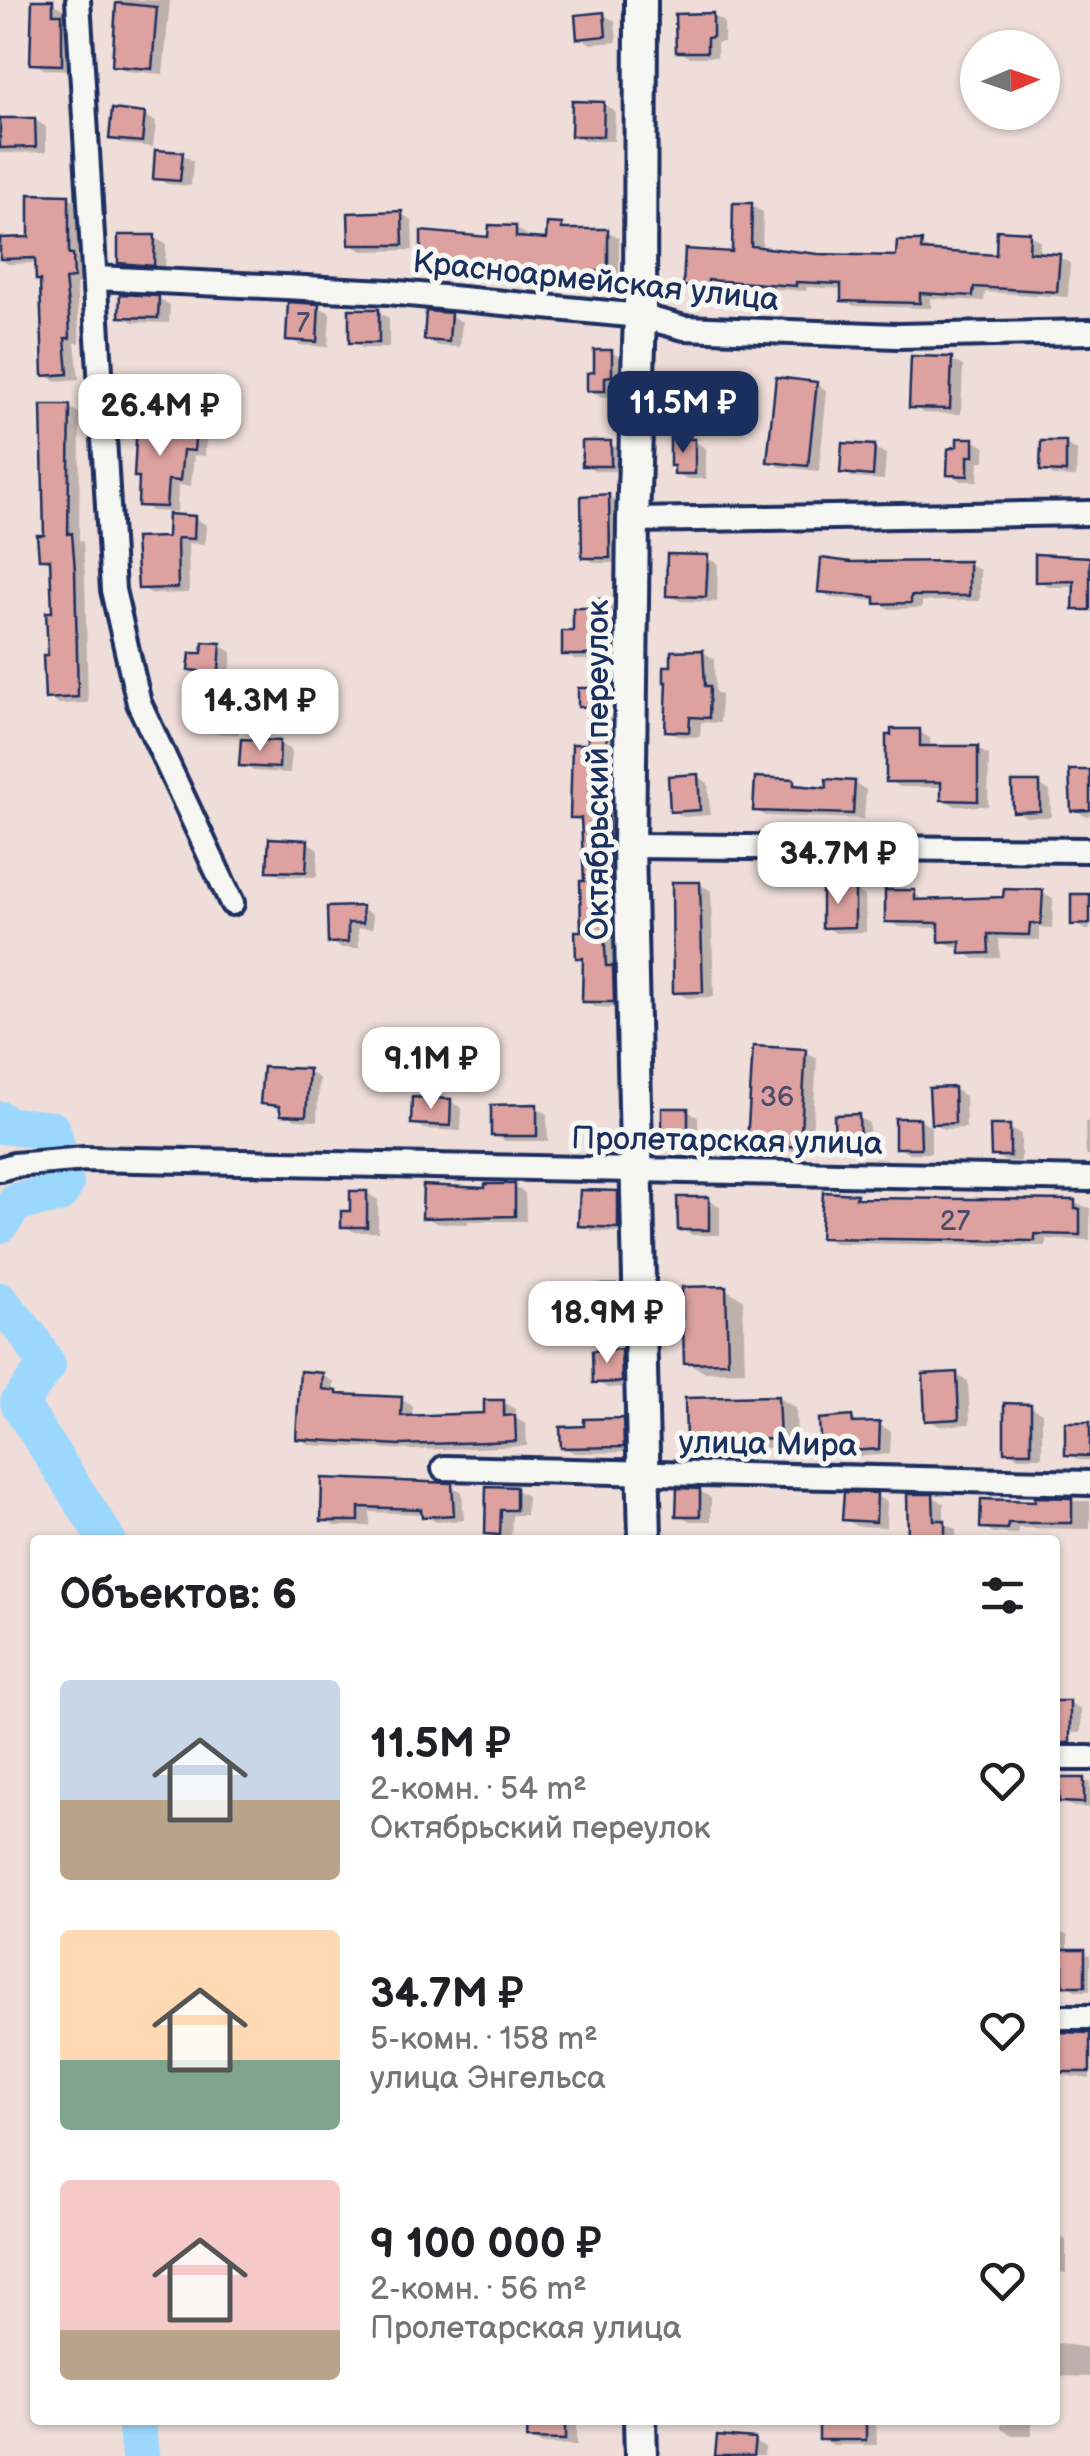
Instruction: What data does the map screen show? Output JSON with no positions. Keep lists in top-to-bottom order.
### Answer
{
  "streets": {
    "street": [
      "Красноармейская улица",
      "Октябрьский переулок",
      "Пролетарская улица",
      "улица Мира"
    ]
  },
  "crossings": [
    ["Красноармейская улица", "Октябрьский переулок"],
    ["Октябрьский переулок", "Пролетарская улица"],
    ["Октябрьский переулок", "улица Мира"]
  ],
  "house_numbers": ["7", "36", "27"],
  "north": "right",
  "page": {
    "price": [
      "11.5M ₽",
      "26.4M ₽",
      "14.3M ₽",
      "34.7M ₽",
      "9.1M ₽",
      "18.9M ₽"
    ],
    "heading": "Объектов: 6",
    "list": [
      {
        "name": "11.5M ₽",
        "note": "2-комн. · 54 m² · Октябрьский переулок"
      },
      {
        "name": "34.7M ₽",
        "note": "5-комн. · 158 m² · улица Энгельса"
      },
      {
        "name": "9 100 000 ₽",
        "note": "2-комн. · 56 m² · Пролетарская улица"
      }
    ]
  }
}
